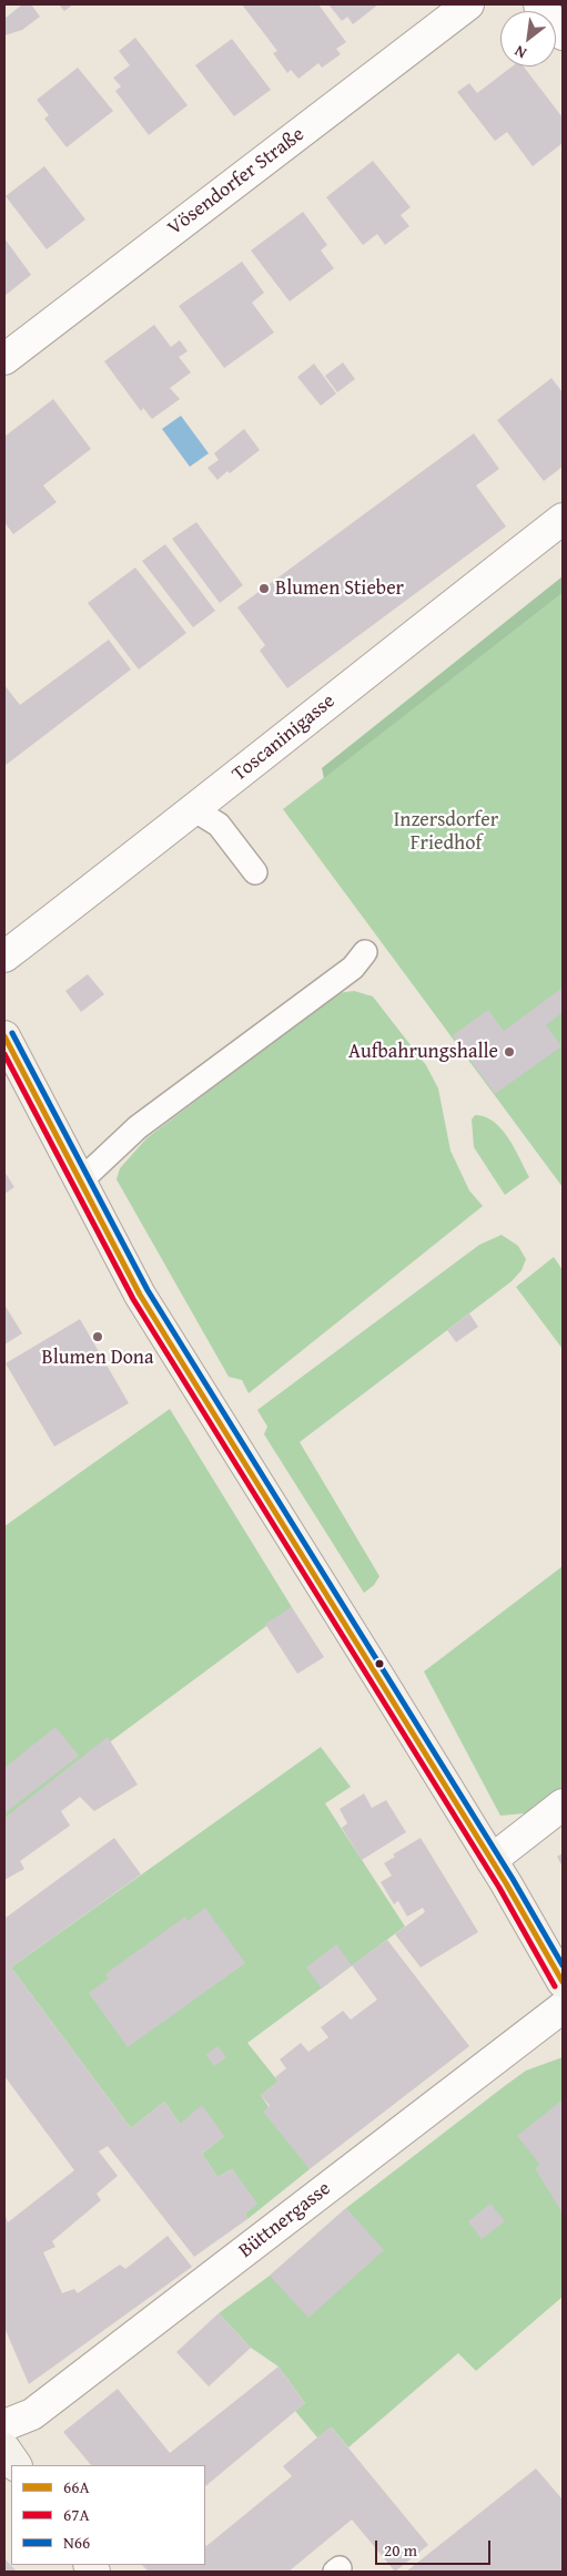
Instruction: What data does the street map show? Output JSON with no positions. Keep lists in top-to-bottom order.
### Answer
{
  "streets": {
    "street": ["Vösendorfer Straße", "Toscaninigasse", "Büttnergasse"]
  },
  "parks": ["Inzersdorfer Friedhof"],
  "places": ["Blumen Stieber", "Aufbahrungshalle", "Blumen Dona"],
  "lines": ["transit line N66", "transit line 66A", "transit line 67A"],
  "legend": ["66A", "67A", "N66"],
  "scale_bar": "20 m",
  "north": "bottom left"
}
